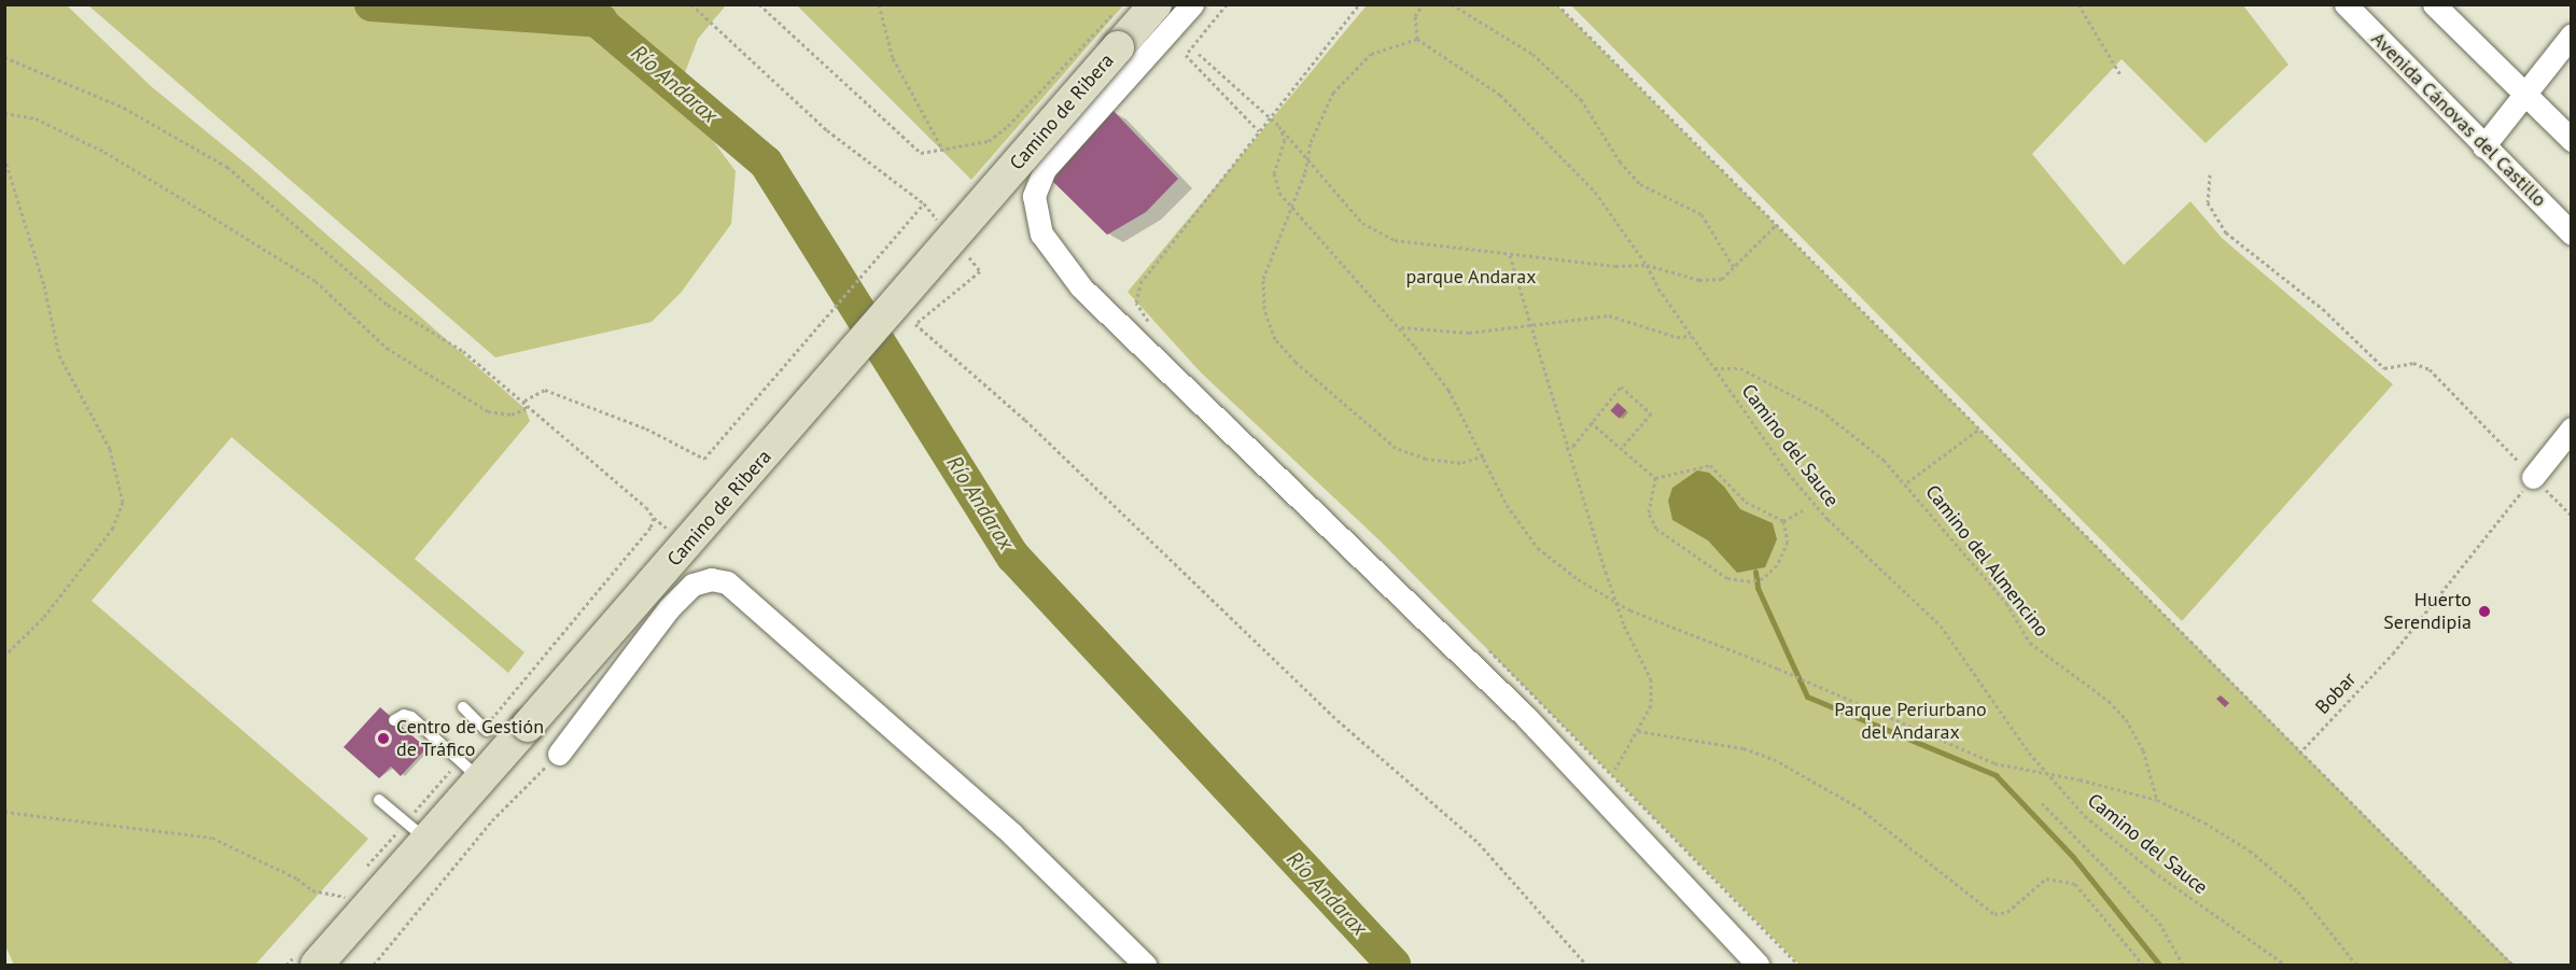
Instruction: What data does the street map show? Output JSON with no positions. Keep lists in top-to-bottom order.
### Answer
{
  "streets": {
    "main road": ["Camino de Ribera"],
    "street": ["Avenida Cánovas del Castillo"],
    "path": ["Camino del Sauce", "Camino del Almencino", "Bobar"]
  },
  "crossings": [
    ["Camino del Sauce", "Camino del Almencino"]
  ],
  "water": ["Río Andarax"],
  "parks": ["parque Andarax", "Parque Periurbano del Andarax"],
  "places": ["Huerto Serendipia", "Centro de Gestión de Tráfico"]
}
